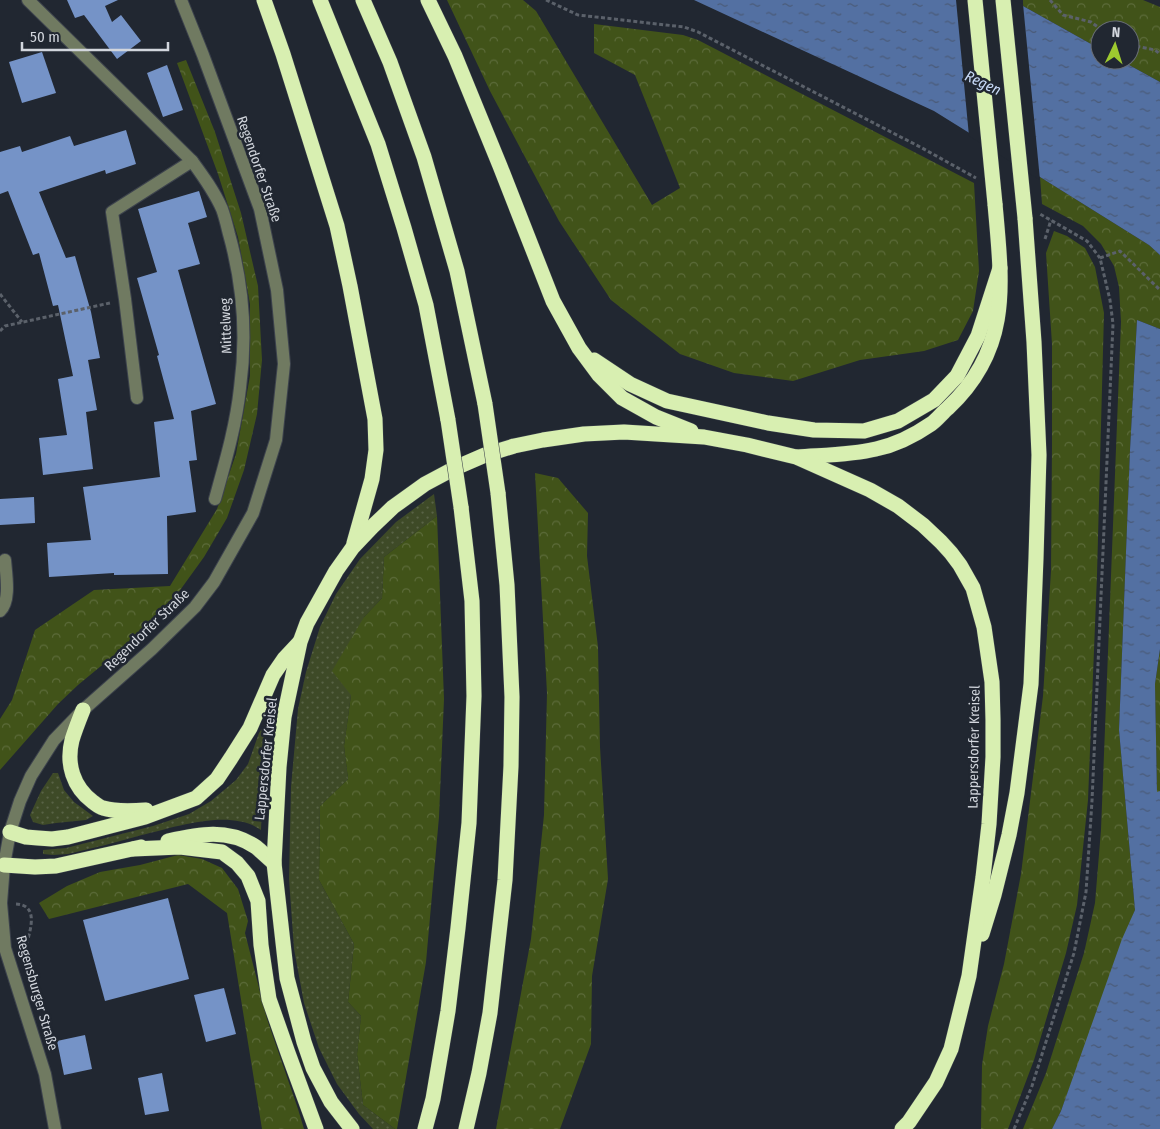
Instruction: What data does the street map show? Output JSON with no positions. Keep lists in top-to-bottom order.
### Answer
{
  "streets": {
    "highway": ["Lappersdorfer Kreisel"],
    "street": ["Regendorfer Straße", "Mittelweg", "Regensburger Straße"]
  },
  "crossings": [
    ["Regendorfer Straße", "Regensburger Straße"]
  ],
  "water": ["Regen"],
  "scale_bar": "50 m",
  "north": "top"
}
